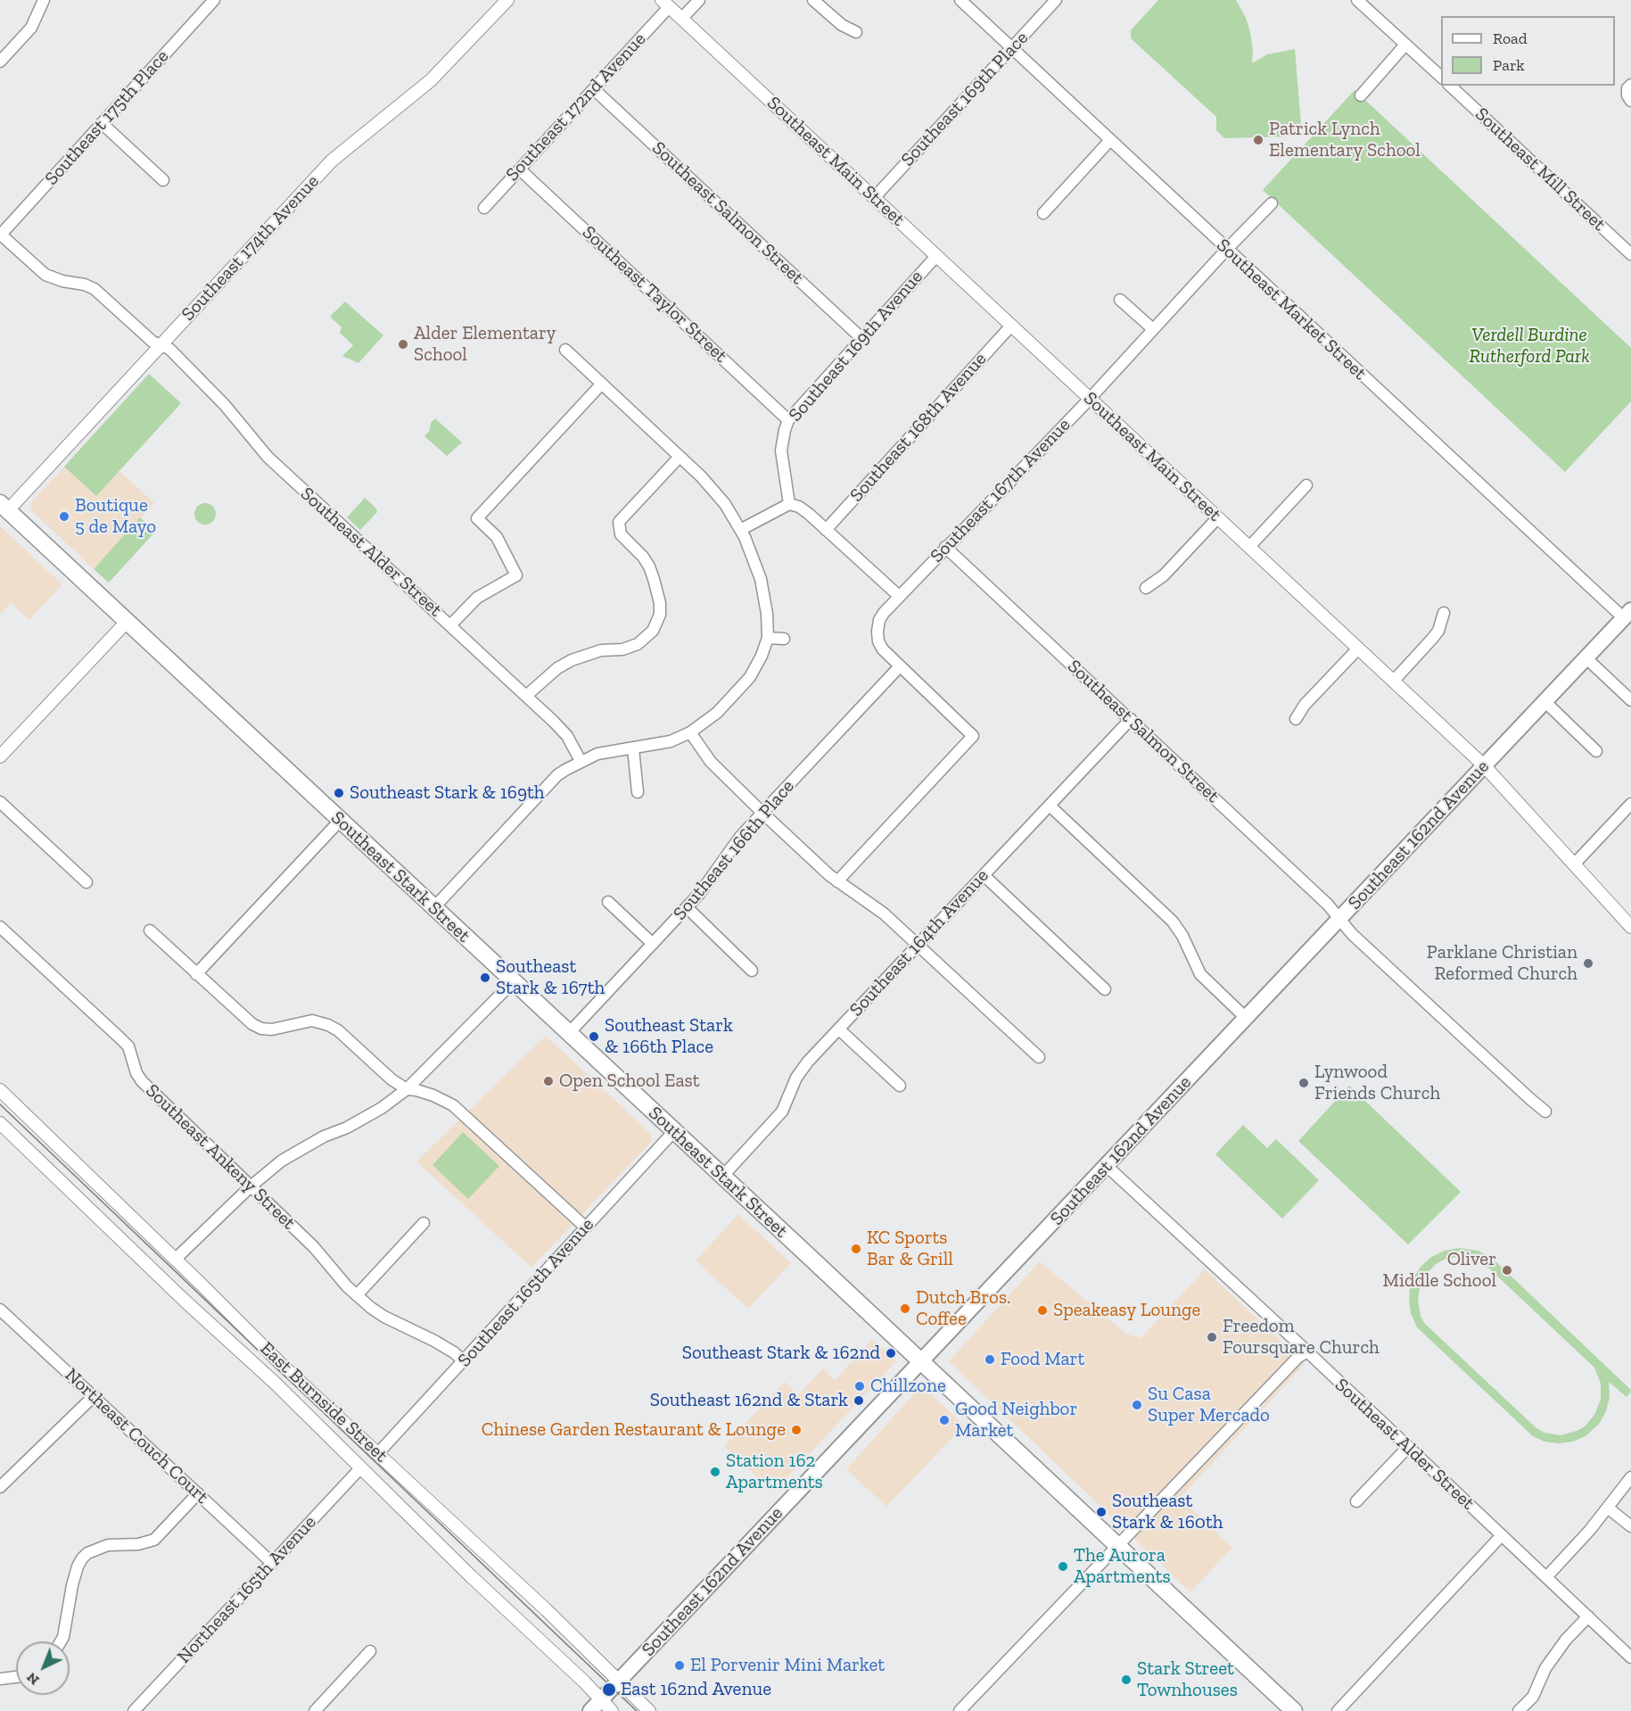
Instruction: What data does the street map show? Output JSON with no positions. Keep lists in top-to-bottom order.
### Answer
{
  "streets": {
    "main road": ["Southeast 162nd Avenue", "Southeast Stark Street"],
    "street": [
      "Southeast 169th Place",
      "Southeast 172nd Avenue",
      "Southeast 175th Place",
      "Southeast Main Street",
      "Southeast Mill Street",
      "Southeast Salmon Street",
      "Southeast 174th Avenue",
      "Southeast Taylor Street",
      "Southeast Market Street",
      "Southeast 169th Avenue",
      "Southeast 168th Avenue",
      "Southeast 167th Avenue",
      "Southeast Alder Street",
      "Southeast 166th Place",
      "Southeast 164th Avenue",
      "Southeast Ankeny Street",
      "Southeast 165th Avenue",
      "East Burnside Street",
      "Northeast Couch Court",
      "Northeast 165th Avenue"
    ]
  },
  "crossings": [
    ["Southeast 169th Place", "Southeast Main Street"],
    ["Southeast 169th Place", "Southeast Market Street"],
    ["Southeast 172nd Avenue", "Southeast Main Street"],
    ["Southeast 172nd Avenue", "Southeast Salmon Street"],
    ["Southeast 172nd Avenue", "Southeast Taylor Street"],
    ["Southeast 175th Place", "Southeast Alder Street"],
    ["Southeast Main Street", "Southeast 169th Avenue"],
    ["Southeast Main Street", "Southeast 168th Avenue"],
    ["Southeast Main Street", "Southeast 167th Avenue"],
    ["Southeast Main Street", "Southeast 162nd Avenue"],
    ["Southeast Salmon Street", "Southeast 169th Avenue"],
    ["Southeast Salmon Street", "Southeast 167th Avenue"],
    ["Southeast Salmon Street", "Southeast 162nd Avenue"],
    ["Southeast Salmon Street", "Southeast 164th Avenue"],
    ["Southeast 174th Avenue", "Southeast Alder Street"],
    ["Southeast 174th Avenue", "Southeast Stark Street"],
    ["Southeast Taylor Street", "Southeast 169th Avenue"],
    ["Southeast Market Street", "Southeast 167th Avenue"],
    ["Southeast Market Street", "Southeast 162nd Avenue"],
    ["Southeast 167th Avenue", "Southeast 166th Place"],
    ["Southeast Alder Street", "Southeast 162nd Avenue"],
    ["Southeast 162nd Avenue", "Southeast Stark Street"],
    ["Southeast 162nd Avenue", "East Burnside Street"],
    ["Southeast 166th Place", "Southeast Stark Street"],
    ["Southeast Stark Street", "Southeast 164th Avenue"],
    ["Southeast Stark Street", "Southeast 165th Avenue"],
    ["Southeast Ankeny Street", "Southeast 165th Avenue"],
    ["Southeast 165th Avenue", "East Burnside Street"],
    ["East Burnside Street", "Northeast 165th Avenue"],
    ["Northeast Couch Court", "Northeast 165th Avenue"]
  ],
  "parks": ["Verdell Burdine Rutherford Park"],
  "places": [
    "Patrick Lynch Elementary School",
    "Alder Elementary School",
    "Boutique 5 de Mayo",
    "Southeast Stark & 169th",
    "Parklane Christian Reformed Church",
    "Southeast Stark & 167th",
    "Southeast Stark & 166th Place",
    "Open School East",
    "Lynwood Friends Church",
    "KC Sports Bar & Grill",
    "Oliver Middle School",
    "Dutch Bros. Coffee",
    "Speakeasy Lounge",
    "Freedom Foursquare Church",
    "Southeast Stark & 162nd",
    "Food Mart",
    "Chillzone",
    "Southeast 162nd & Stark",
    "Su Casa Super Mercado",
    "Good Neighbor Market",
    "Chinese Garden Restaurant & Lounge",
    "Station 162 Apartments",
    "Southeast Stark & 160th",
    "The Aurora Apartments",
    "El Porvenir Mini Market",
    "Stark Street Townhouses",
    "East 162nd Avenue"
  ],
  "legend": ["Road", "Park"],
  "north": "bottom left"
}
